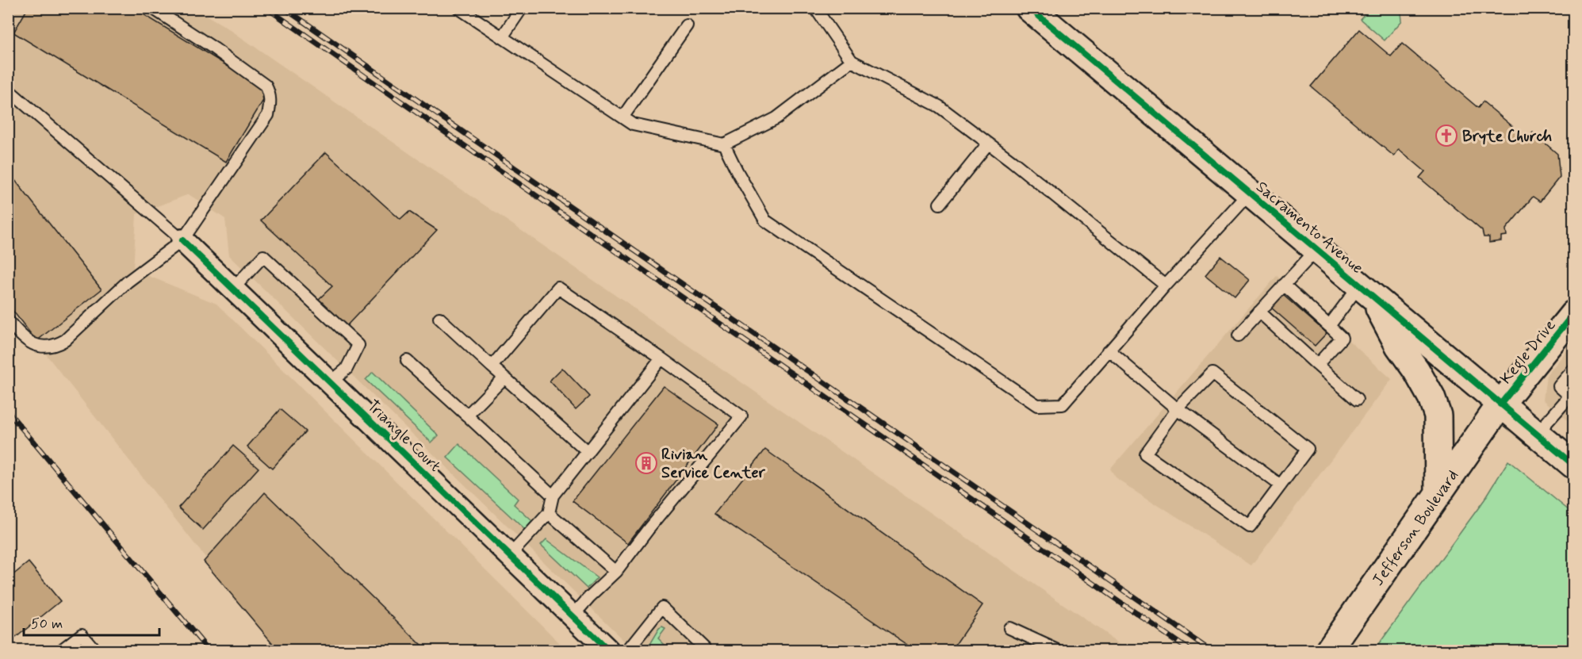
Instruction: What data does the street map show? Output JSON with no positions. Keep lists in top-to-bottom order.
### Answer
{
  "streets": {
    "main road": ["Sacramento Avenue", "Kegle Drive", "Jefferson Boulevard"],
    "street": ["Triangle Court"]
  },
  "crossings": [
    ["Sacramento Avenue", "Kegle Drive"],
    ["Sacramento Avenue", "Jefferson Boulevard"],
    ["Kegle Drive", "Jefferson Boulevard"]
  ],
  "places": {
    "church": ["Bryte Church"],
    "building": ["Rivian Service Center"]
  },
  "scale_bar": "50 m"
}
